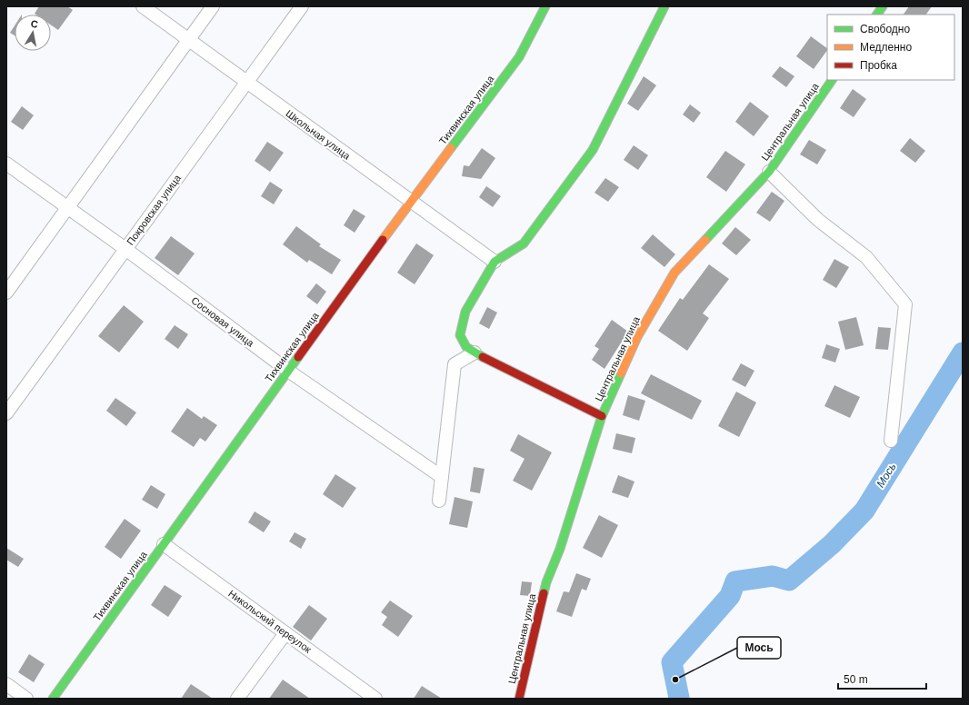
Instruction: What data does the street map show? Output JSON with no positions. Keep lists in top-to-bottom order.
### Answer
{
  "streets": {
    "street": [
      "Тихвинская улица",
      "Центральная улица",
      "Школьная улица",
      "Покровская улица",
      "Сосновая улица",
      "Никольский переулок"
    ]
  },
  "crossings": [
    ["Тихвинская улица", "Школьная улица"],
    ["Тихвинская улица", "Сосновая улица"],
    ["Тихвинская улица", "Никольский переулок"],
    ["Школьная улица", "Покровская улица"],
    ["Покровская улица", "Сосновая улица"]
  ],
  "water": ["Мось"],
  "places": ["Мось"],
  "legend": ["Свободно", "Медленно", "Пробка"],
  "scale_bar": "50 m",
  "north": "top"
}
